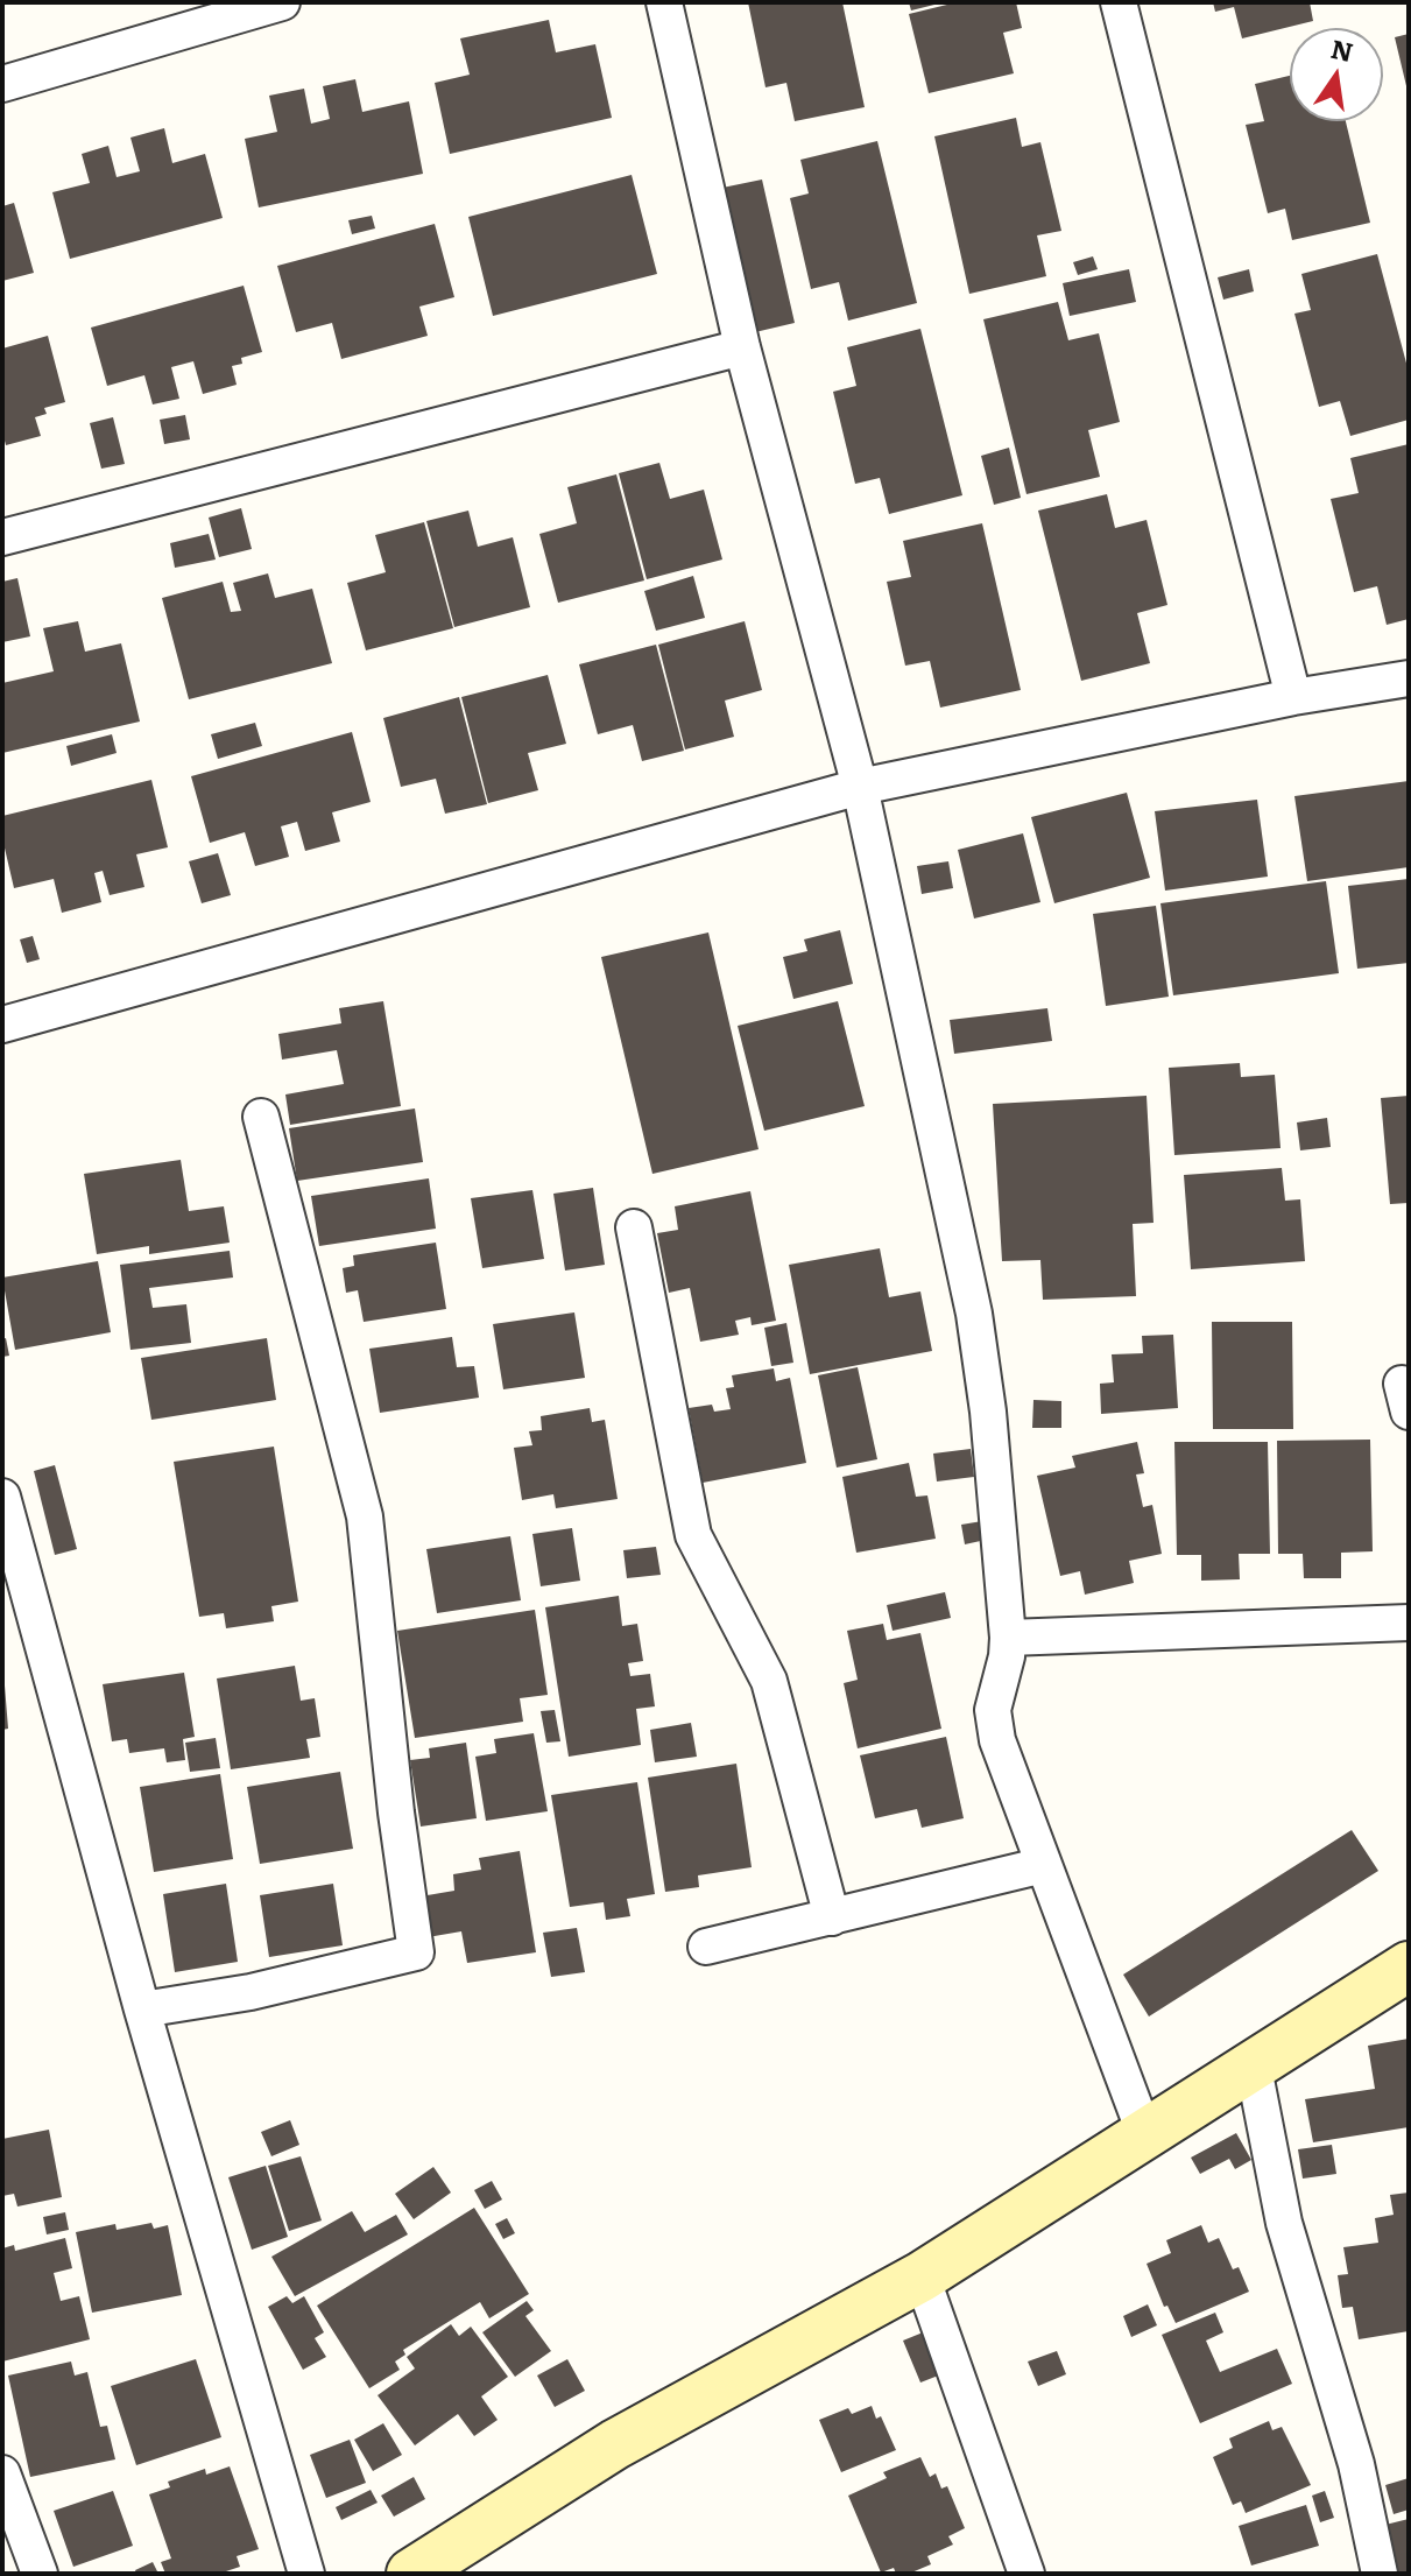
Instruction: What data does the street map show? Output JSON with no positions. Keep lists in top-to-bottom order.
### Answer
{
  "north": "top"
}
